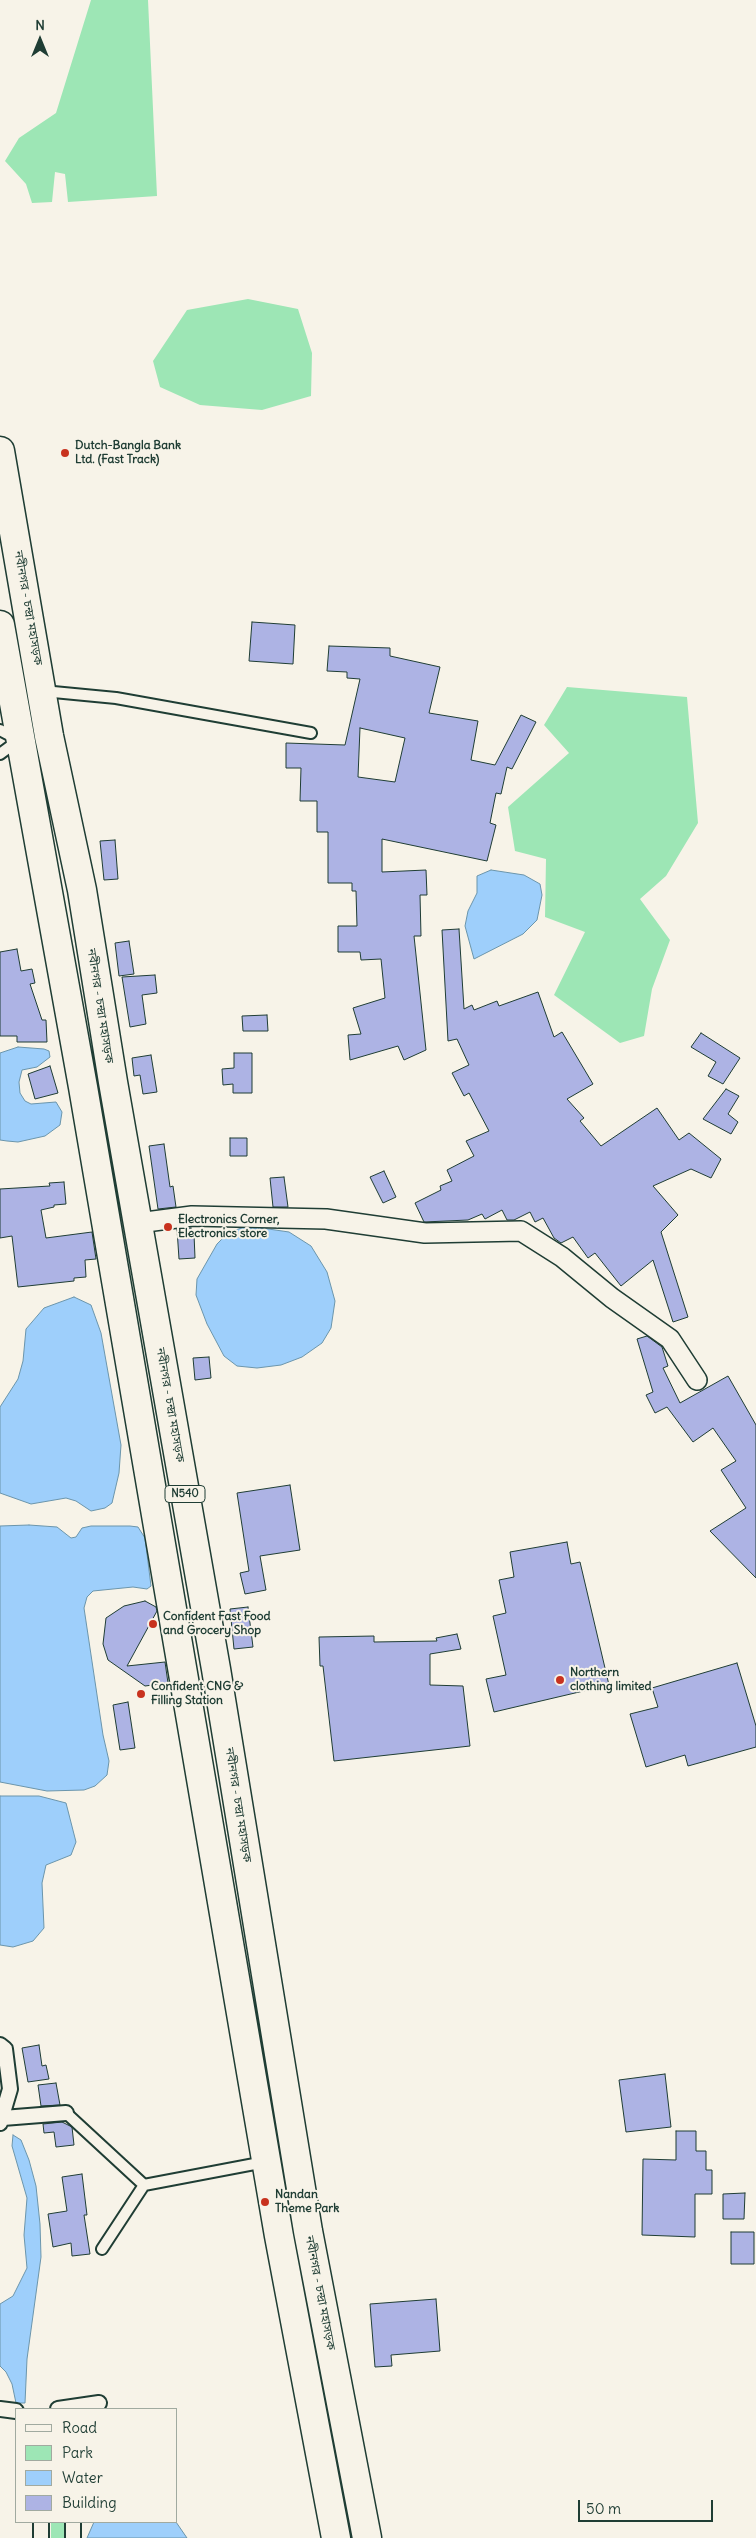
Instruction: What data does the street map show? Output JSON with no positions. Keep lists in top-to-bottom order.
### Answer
{
  "streets": {
    "highway": ["নবীনগর - চন্দ্রা মহাসড়ক", "N540"]
  },
  "places": [
    "Dutch-Bangla Bank Ltd. (Fast Track)",
    "Electronics Corner, Electronics store",
    "Confident Fast Food and Grocery Shop",
    "Northern clothing limited",
    "Confident CNG & Filling Station",
    "Nandan Theme Park"
  ],
  "legend": [
    "Road",
    "Park",
    "Water",
    "Building"
  ],
  "scale_bar": "50 m",
  "north": "top"
}
